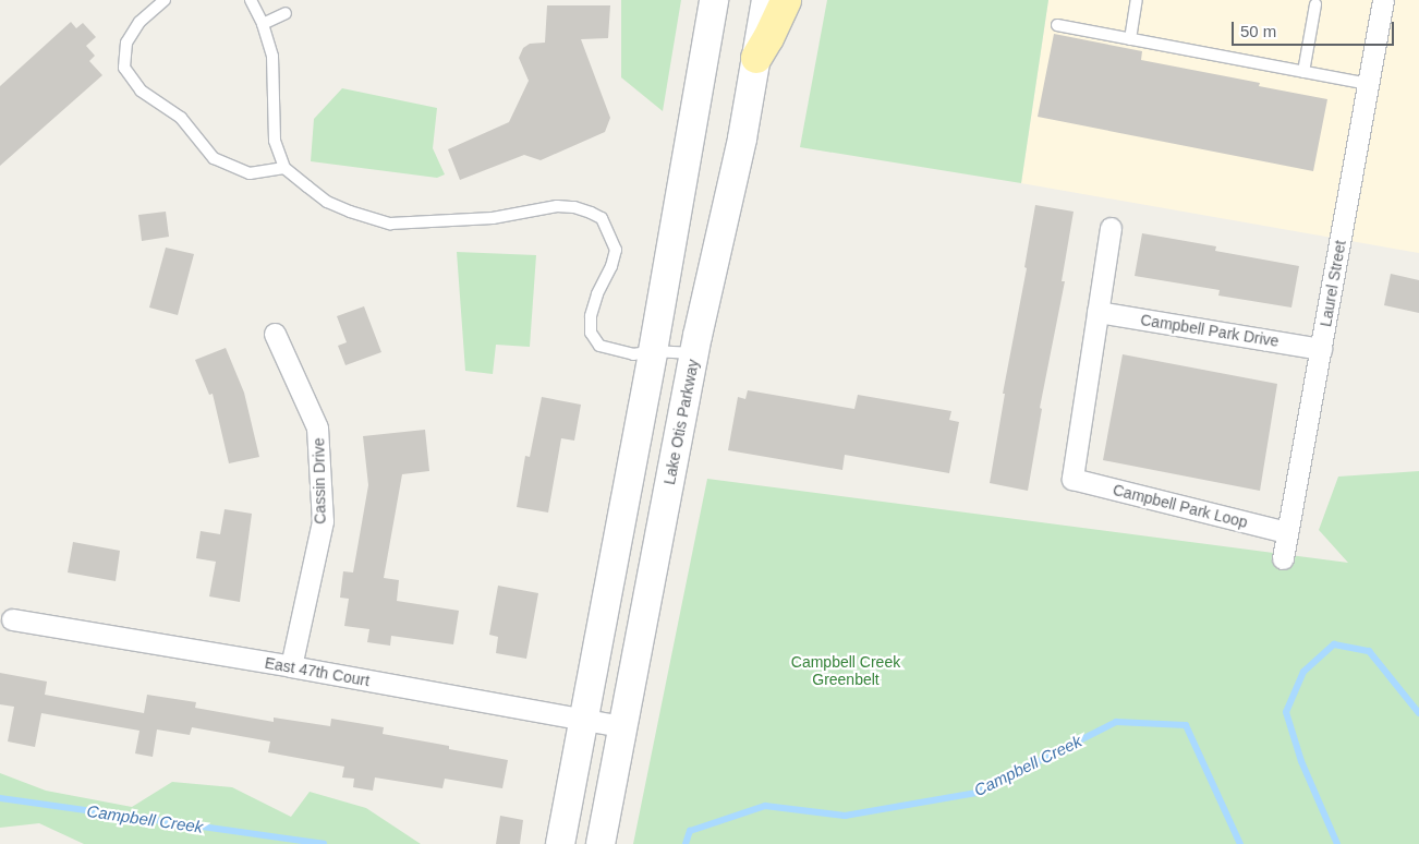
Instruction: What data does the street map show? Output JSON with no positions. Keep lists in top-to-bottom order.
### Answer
{
  "streets": {
    "main road": ["Lake Otis Parkway"],
    "street": [
      "Laurel Street",
      "Campbell Park Drive",
      "Cassin Drive",
      "Campbell Park Loop",
      "East 47th Court"
    ]
  },
  "crossings": [
    ["Laurel Street", "Campbell Park Drive"],
    ["Laurel Street", "Campbell Park Loop"],
    ["Campbell Park Drive", "Campbell Park Loop"],
    ["Lake Otis Parkway", "East 47th Court"],
    ["Cassin Drive", "East 47th Court"]
  ],
  "water": ["Campbell Creek"],
  "parks": ["Campbell Creek Greenbelt"],
  "scale_bar": "50 m"
}
